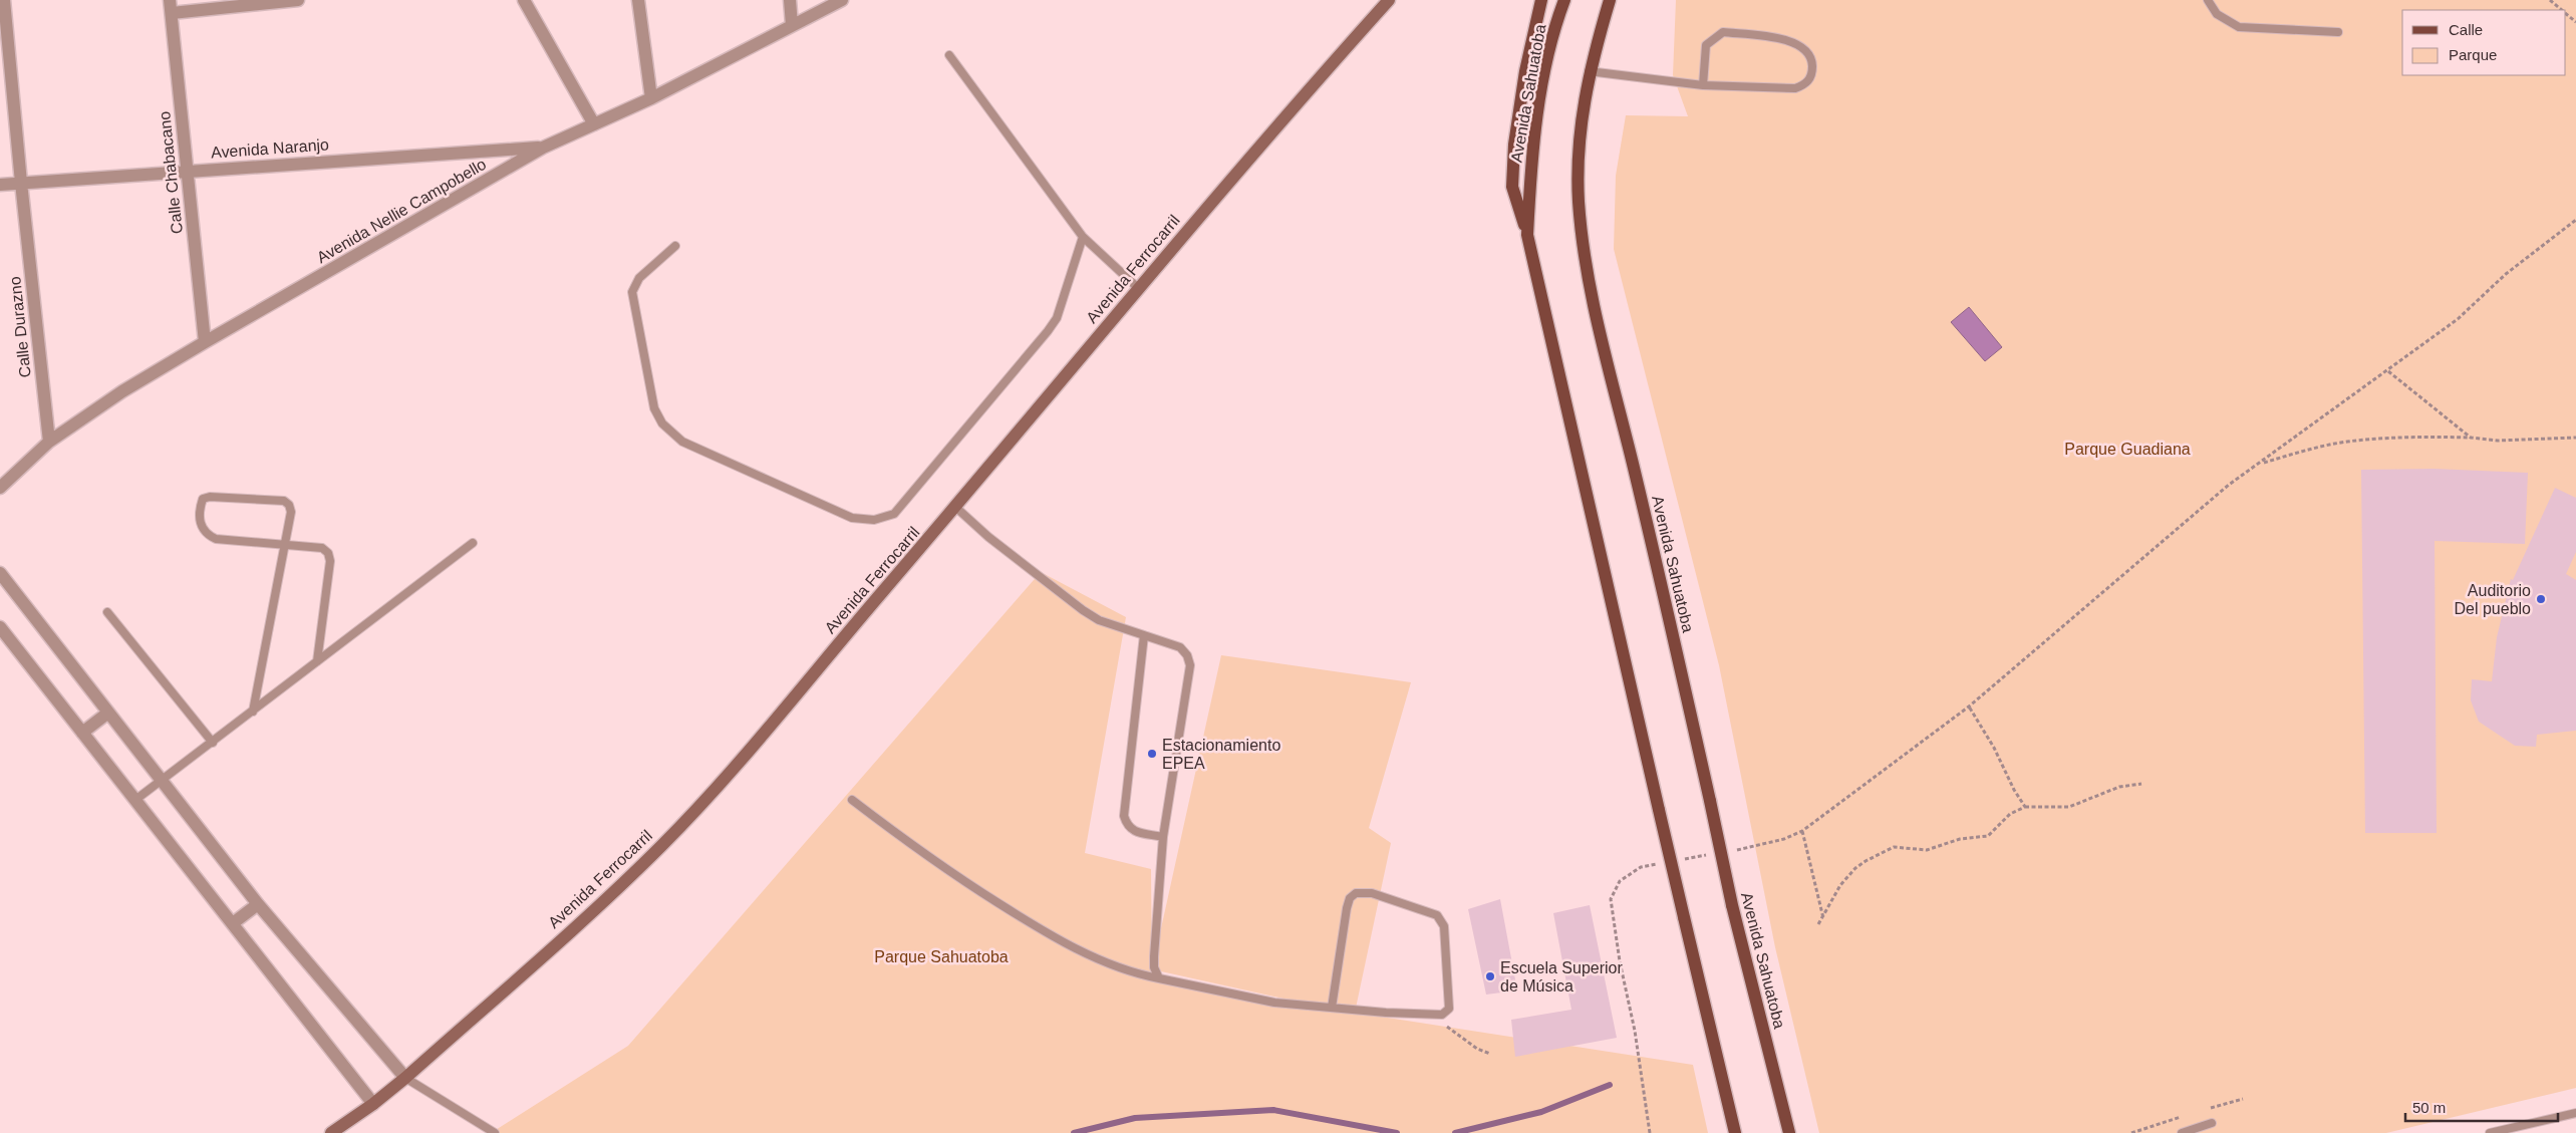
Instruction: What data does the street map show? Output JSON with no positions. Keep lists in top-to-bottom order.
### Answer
{
  "streets": {
    "main road": ["Avenida Sahuatoba"],
    "street": [
      "Avenida Naranjo",
      "Calle Chabacano",
      "Avenida Nellie Campobello",
      "Avenida Ferrocarril",
      "Calle Durazno"
    ]
  },
  "crossings": [
    ["Avenida Naranjo", "Calle Chabacano"],
    ["Avenida Naranjo", "Avenida Nellie Campobello"],
    ["Avenida Naranjo", "Calle Durazno"],
    ["Calle Chabacano", "Avenida Nellie Campobello"],
    ["Avenida Nellie Campobello", "Calle Durazno"]
  ],
  "parks": ["Parque Guadiana", "Parque Sahuatoba"],
  "places": ["Auditorio Del pueblo", "Estacionamiento EPEA", "Escuela Superior de Música"],
  "legend": ["Calle", "Parque"],
  "scale_bar": "50 m"
}
